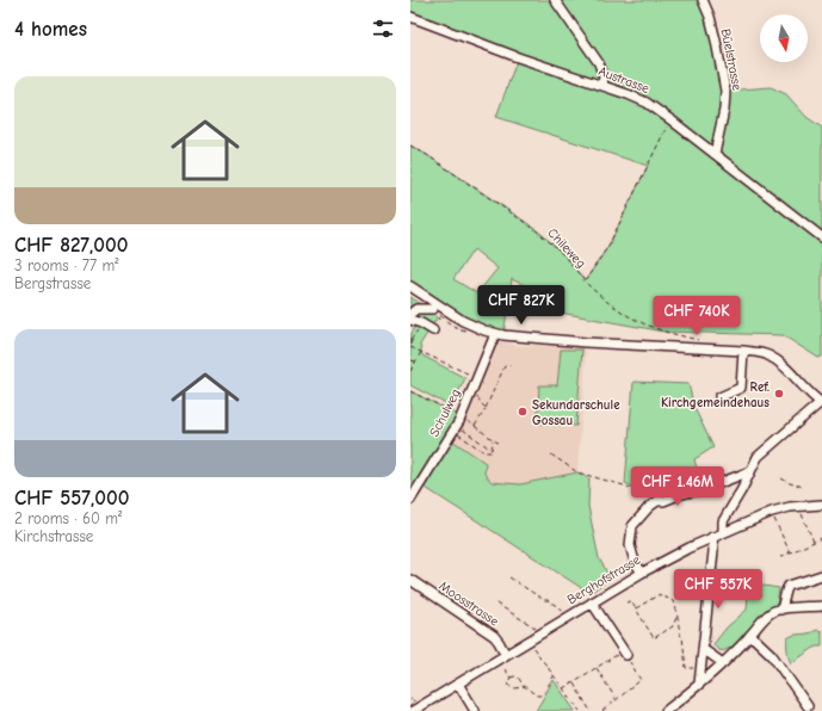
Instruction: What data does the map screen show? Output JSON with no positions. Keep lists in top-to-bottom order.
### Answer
{
  "streets": {
    "street": [
      "Büelstrasse",
      "Austrasse",
      "Schulweg",
      "Berghofstrasse",
      "Moosstrasse"
    ],
    "path": ["Chileweg"]
  },
  "crossings": [
    ["Büelstrasse", "Austrasse"],
    ["Berghofstrasse", "Moosstrasse"]
  ],
  "places": ["Ref. Kirchgemeindehaus", "Sekundarschule Gossau"],
  "north": "bottom",
  "page": {
    "heading": "4 homes",
    "list": [
      {
        "name": "CHF 827,000",
        "note": "3 rooms · 77 m² · Bergstrasse"
      },
      {
        "name": "CHF 557,000",
        "note": "2 rooms · 60 m² · Kirchstrasse"
      }
    ],
    "price": [
      "CHF 827K",
      "CHF 740K",
      "CHF 1.46M",
      "CHF 557K"
    ]
  }
}
